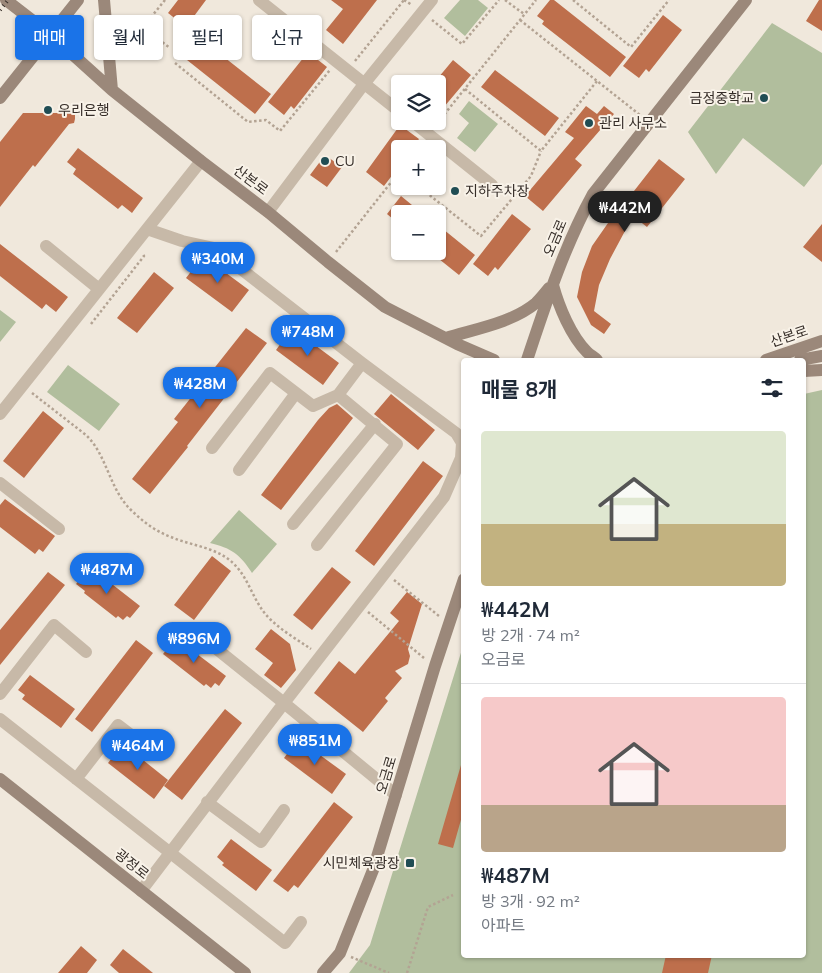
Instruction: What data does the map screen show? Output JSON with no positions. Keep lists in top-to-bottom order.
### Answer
{
  "streets": {
    "street": ["산본로", "오금로", "광정로"]
  },
  "places": {
    "other": [
      "금정중학교",
      "우리은행",
      "관리 사무소",
      "CU",
      "지하주차장"
    ],
    "transit": ["시민체육광장"]
  },
  "page": {
    "chip": [
      "매매",
      "월세",
      "필터",
      "신규"
    ],
    "map_buttons": ["+", "−"],
    "price": [
      "₩442M",
      "₩340M",
      "₩748M",
      "₩428M",
      "₩487M",
      "₩896M",
      "₩851M",
      "₩464M"
    ],
    "heading": "매물 8개",
    "list": [
      {
        "name": "₩442M",
        "note": "방 2개 · 74 m² · 오금로"
      },
      {
        "name": "₩487M",
        "note": "방 3개 · 92 m² · 아파트"
      }
    ]
  }
}
